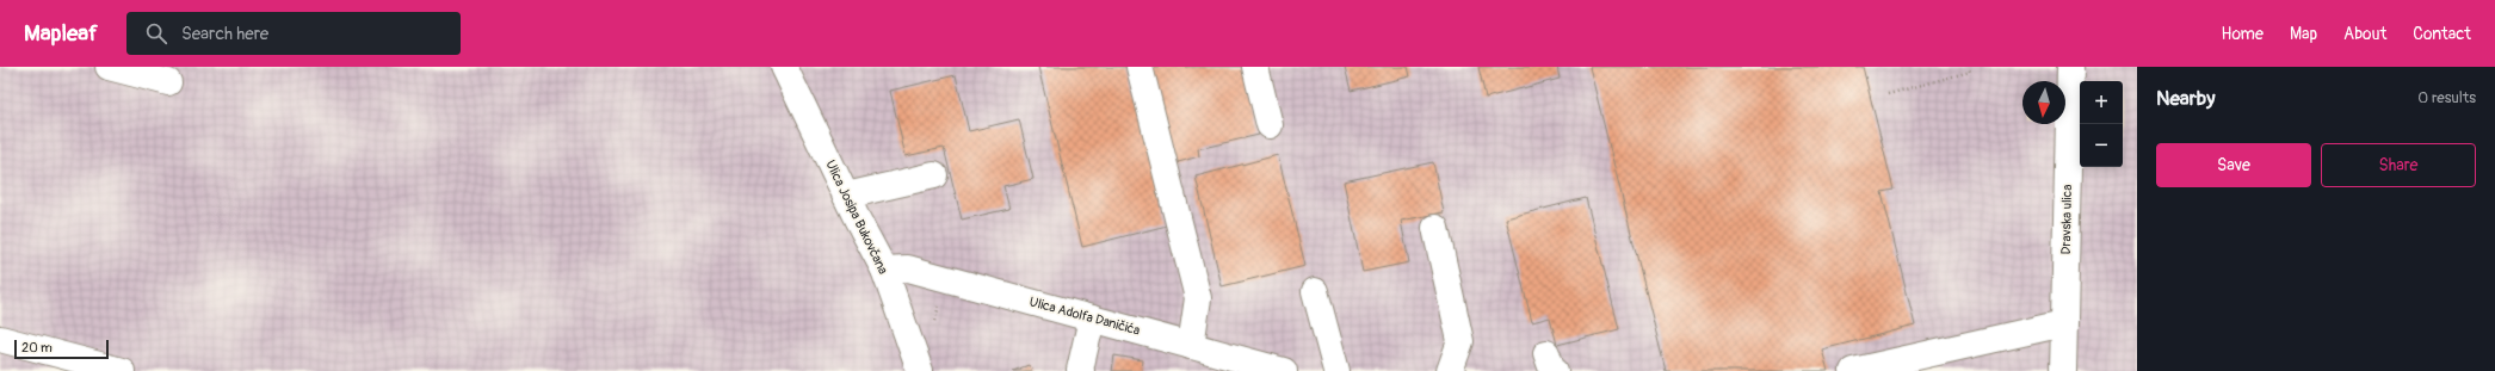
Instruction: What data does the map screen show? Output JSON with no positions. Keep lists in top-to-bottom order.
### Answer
{
  "streets": {
    "street": ["Ulica Josipa Bukovčana", "Dravska ulica", "Ulica Adolfa Daničića"]
  },
  "crossings": [
    ["Ulica Josipa Bukovčana", "Ulica Adolfa Daničića"]
  ],
  "scale_bar": "20 m",
  "north": "bottom",
  "page": {
    "header": "Mapleaf",
    "search": "Search here",
    "nav": [
      "Home",
      "Map",
      "About",
      "Contact"
    ],
    "heading": ["Nearby", "0 results"],
    "map_buttons": ["+", "−"],
    "buttons": ["Save", "Share"],
    "scale": "20 m"
  }
}
